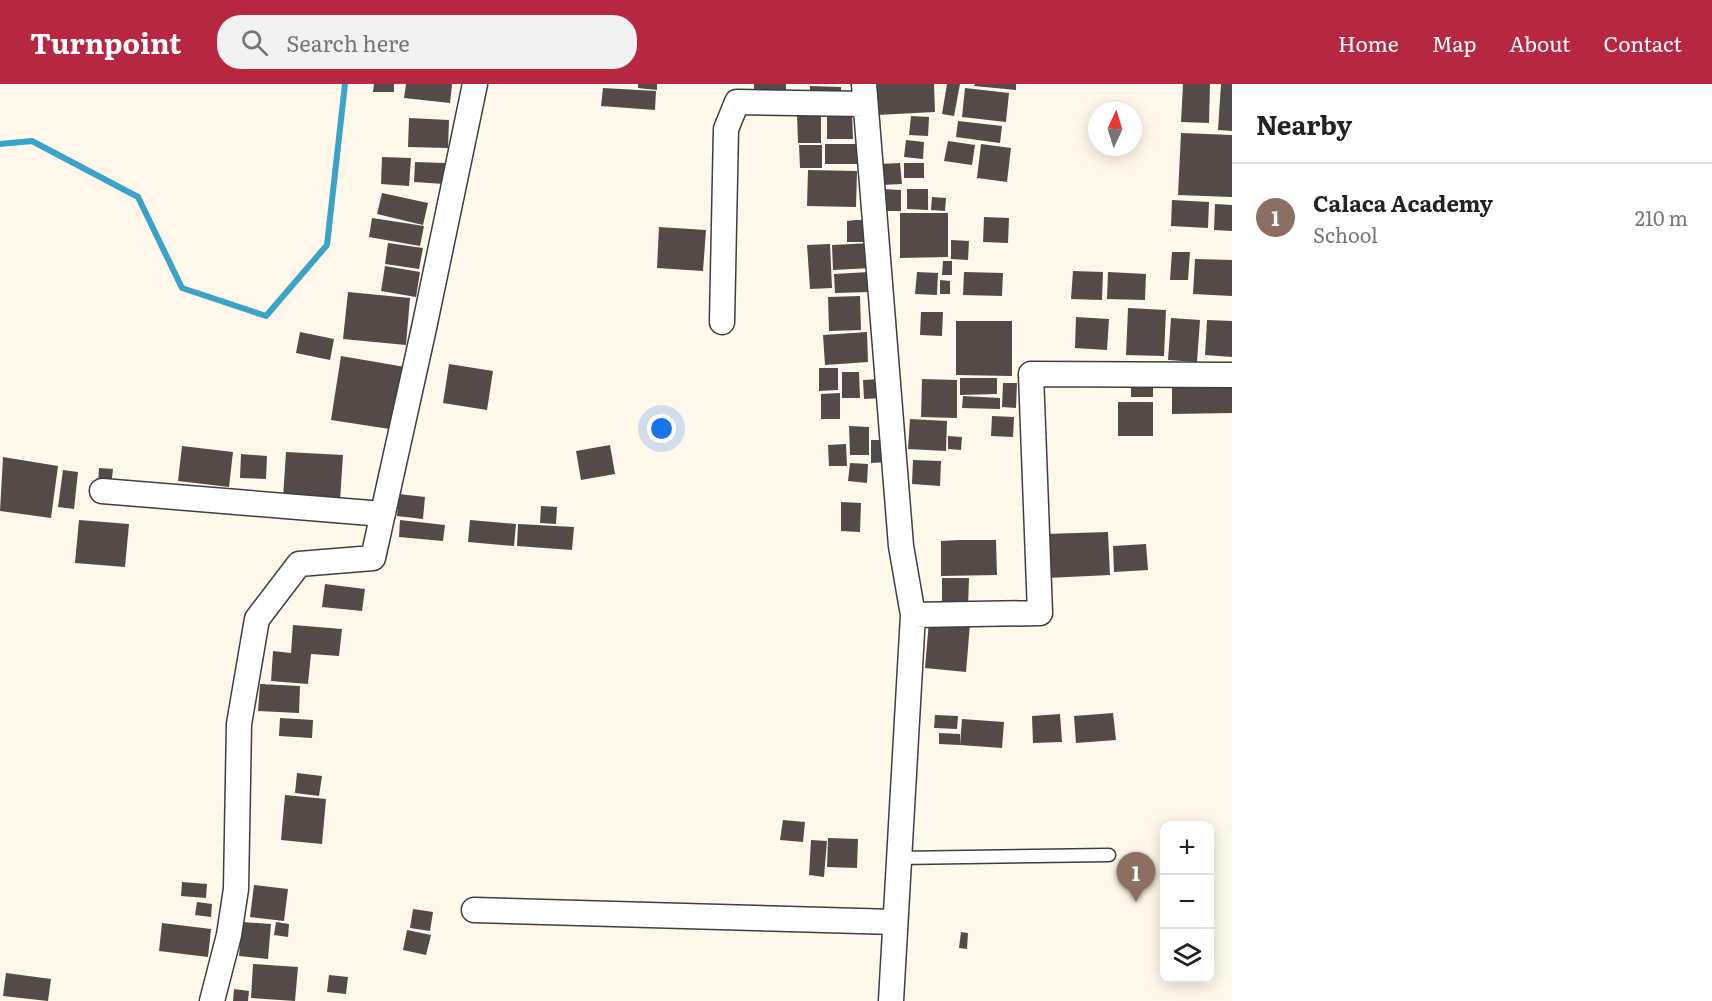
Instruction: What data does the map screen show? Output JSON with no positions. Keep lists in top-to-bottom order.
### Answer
{
  "north": "top",
  "page": {
    "header": "Turnpoint",
    "search": "Search here",
    "nav": [
      "Home",
      "Map",
      "About",
      "Contact"
    ],
    "heading": "Nearby",
    "list": [
      {
        "mark": "1",
        "name": "Calaca Academy",
        "note": "School",
        "value": "210 m"
      }
    ],
    "map_buttons": ["+", "−"],
    "pins": "1"
  }
}
